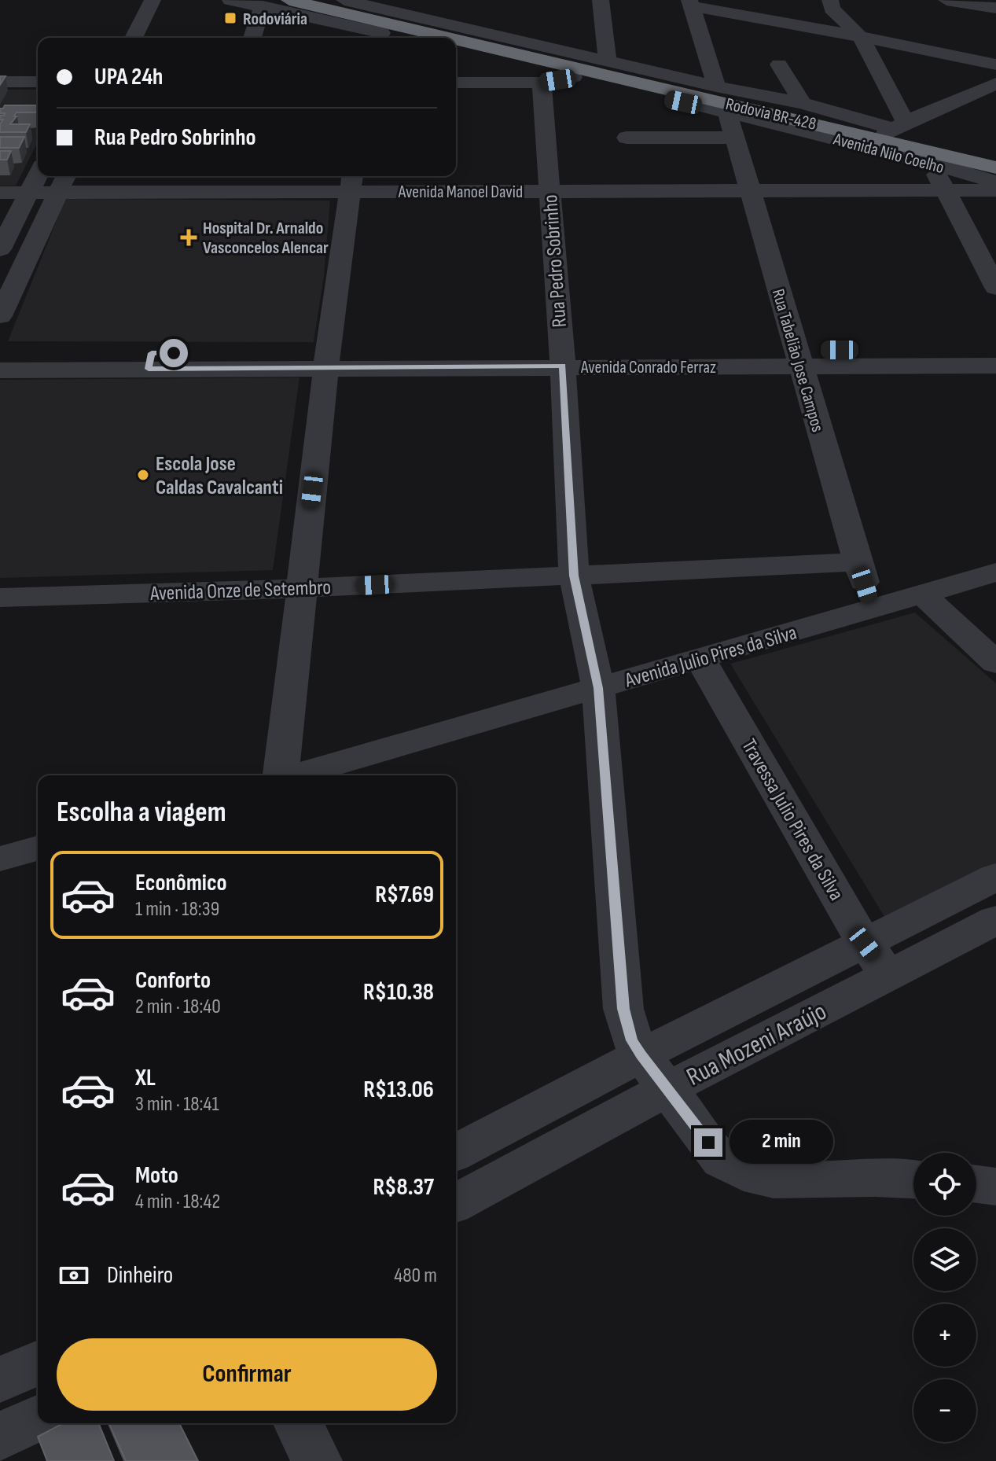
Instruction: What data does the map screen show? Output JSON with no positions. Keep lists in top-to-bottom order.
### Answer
{
  "streets": {
    "highway": ["Rodovia BR-428"],
    "street": [
      "Avenida Nilo Coelho",
      "Avenida Manoel David",
      "Rua Pedro Sobrinho",
      "Rua Tabelião Jose Campos",
      "Avenida Conrado Ferraz",
      "Avenida Onze de Setembro",
      "Avenida Julio Pires da Silva",
      "Travessa Julio Pires da Silva",
      "Rua Mozeni Araújo"
    ]
  },
  "crossings": [
    ["Rodovia BR-428", "Avenida Nilo Coelho"],
    ["Avenida Nilo Coelho", "Rua Tabelião Jose Campos"],
    ["Avenida Manoel David", "Rua Pedro Sobrinho"],
    ["Avenida Manoel David", "Rua Tabelião Jose Campos"],
    ["Rua Pedro Sobrinho", "Avenida Conrado Ferraz"],
    ["Rua Pedro Sobrinho", "Avenida Onze de Setembro"],
    ["Rua Pedro Sobrinho", "Avenida Julio Pires da Silva"],
    ["Rua Pedro Sobrinho", "Rua Mozeni Araújo"],
    ["Rua Tabelião Jose Campos", "Avenida Conrado Ferraz"],
    ["Rua Tabelião Jose Campos", "Avenida Onze de Setembro"],
    ["Rua Tabelião Jose Campos", "Avenida Julio Pires da Silva"],
    ["Avenida Julio Pires da Silva", "Travessa Julio Pires da Silva"],
    ["Travessa Julio Pires da Silva", "Rua Mozeni Araújo"]
  ],
  "places": {
    "transit": ["Rodoviária"],
    "health": ["Hospital Dr. Arnaldo Vasconcelos Alencar"],
    "other": ["Escola Jose Caldas Cavalcanti"]
  },
  "page": {
    "banner": ["UPA 24h", "Rua Pedro Sobrinho"],
    "heading": "Escolha a viagem",
    "list": [
      {
        "name": "Econômico",
        "note": "1 min · 18:39",
        "value": "R$7.69"
      },
      {
        "name": "Conforto",
        "note": "2 min · 18:40",
        "value": "R$10.38"
      },
      {
        "name": "XL",
        "note": "3 min · 18:41",
        "value": "R$13.06"
      },
      {
        "name": "Moto",
        "note": "4 min · 18:42",
        "value": "R$8.37"
      }
    ],
    "bubble": "2 min",
    "map_buttons": ["+", "−"],
    "pay": ["Dinheiro", "480 m"],
    "buttons": "Confirmar"
  }
}
